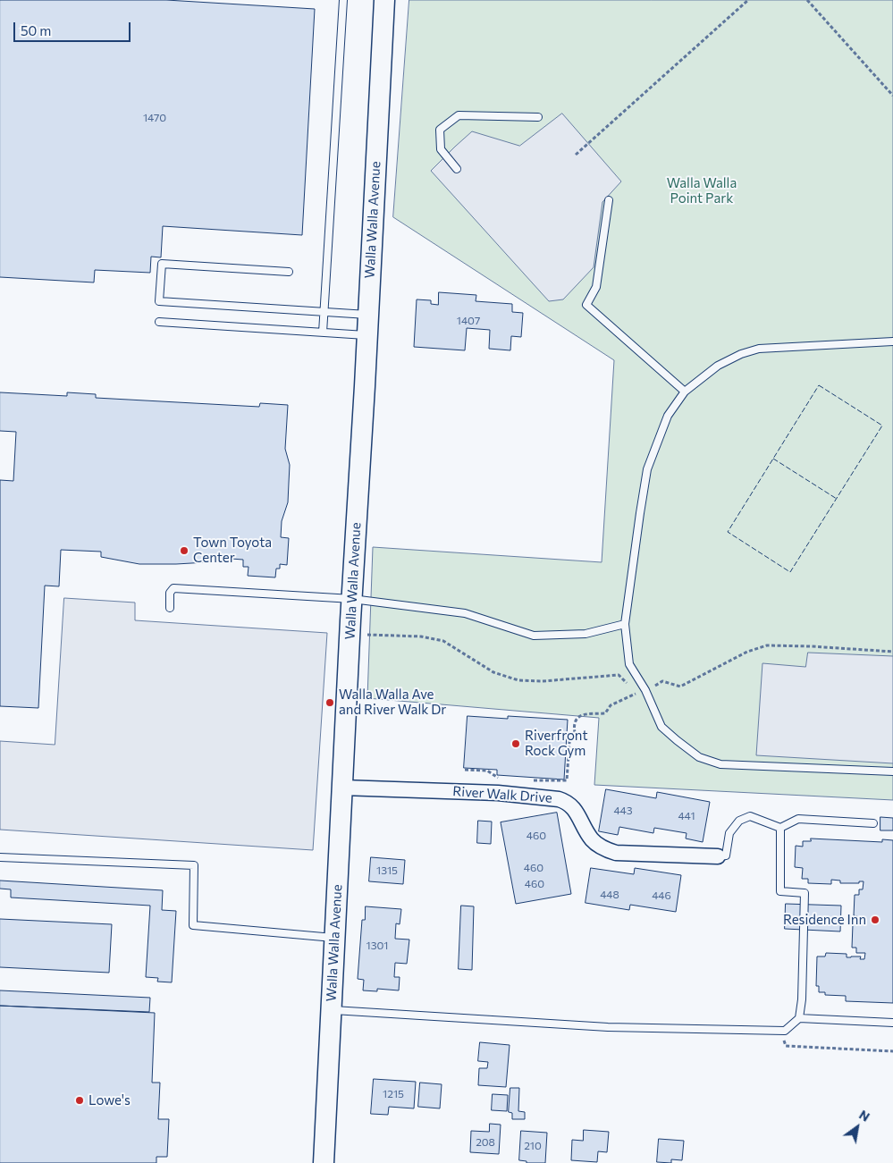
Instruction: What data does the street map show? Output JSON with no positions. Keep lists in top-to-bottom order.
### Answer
{
  "streets": {
    "street": ["Walla Walla Avenue", "River Walk Drive"]
  },
  "crossings": [
    ["Walla Walla Avenue", "River Walk Drive"]
  ],
  "parks": ["Walla Walla Point Park"],
  "places": [
    "Town Toyota Center",
    "Walla Walla Ave and River Walk Dr",
    "Riverfront Rock Gym",
    "Residence Inn",
    "Lowe's"
  ],
  "house_numbers": [
    "1470",
    "1407",
    "443",
    "441",
    "460",
    "460",
    "1315",
    "460",
    "448",
    "446",
    "1301",
    "1215",
    "208",
    "210"
  ],
  "scale_bar": "50 m",
  "north": "top right"
}
